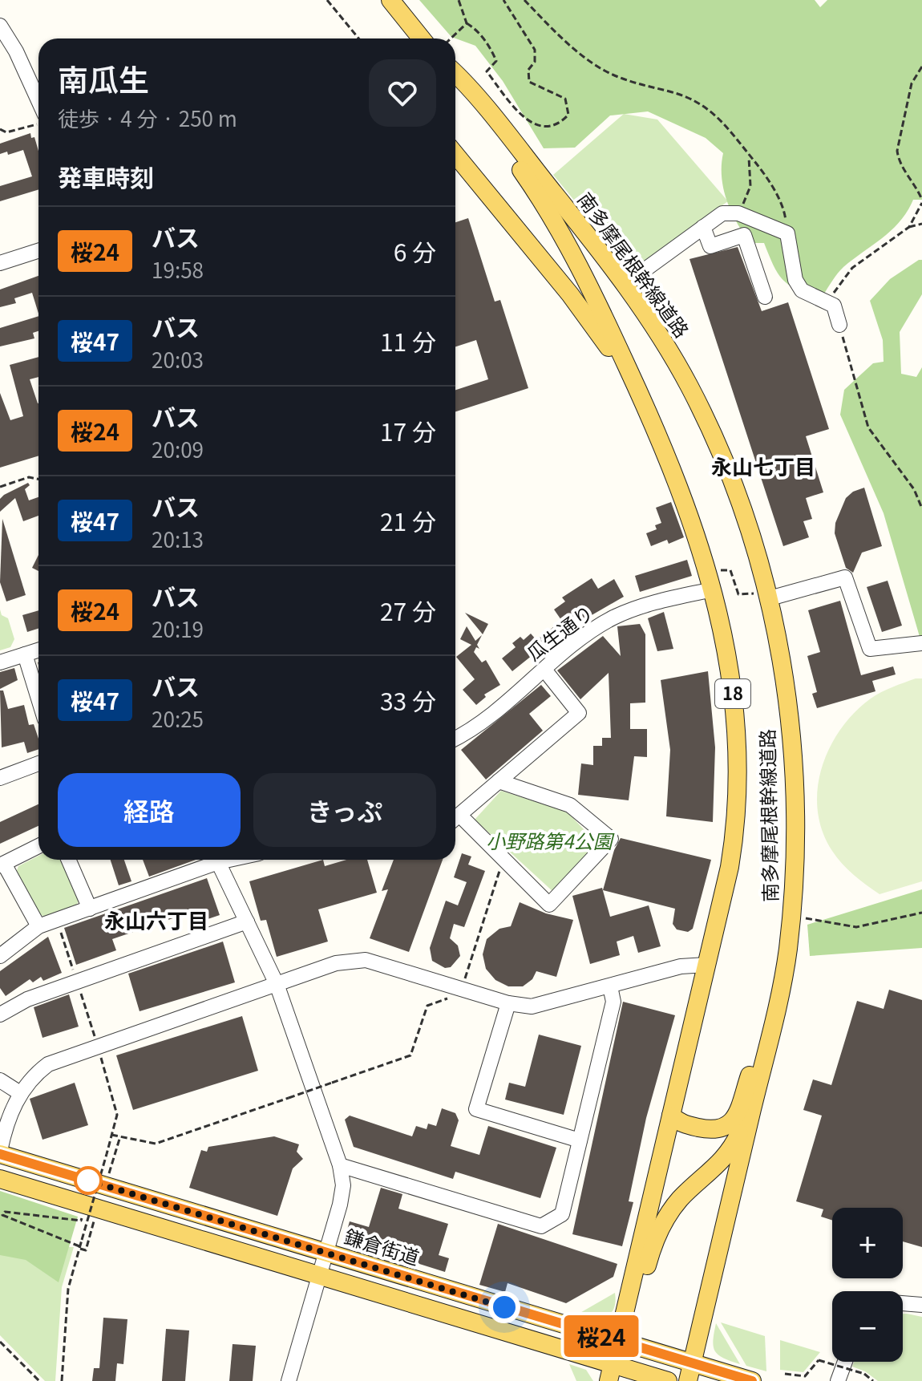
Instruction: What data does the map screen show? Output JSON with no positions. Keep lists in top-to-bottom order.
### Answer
{
  "streets": {
    "main road": ["南多摩尾根幹線道路", "18", "鎌倉街道"],
    "street": ["瓜生通り"]
  },
  "crossings": [
    ["南多摩尾根幹線道路", "瓜生通り"],
    ["南多摩尾根幹線道路", "鎌倉街道"]
  ],
  "districts": ["永山七丁目", "永山六丁目"],
  "parks": ["小野路第4公園"],
  "lines": ["bus line 桜24"],
  "page": {
    "on_map": "桜24",
    "heading": [
      ["南瓜生", "徒歩 · 4 分 · 250 m"],
      "発車時刻"
    ],
    "list": [
      {
        "mark": "桜24",
        "name": "バス",
        "note": "19:58",
        "value": "6 分"
      },
      {
        "mark": "桜47",
        "name": "バス",
        "note": "20:03",
        "value": "11 分"
      },
      {
        "mark": "桜24",
        "name": "バス",
        "note": "20:09",
        "value": "17 分"
      },
      {
        "mark": "桜47",
        "name": "バス",
        "note": "20:13",
        "value": "21 分"
      },
      {
        "mark": "桜24",
        "name": "バス",
        "note": "20:19",
        "value": "27 分"
      },
      {
        "mark": "桜47",
        "name": "バス",
        "note": "20:25",
        "value": "33 分"
      }
    ],
    "buttons": ["経路", "きっぷ"],
    "map_buttons": ["+", "−"]
  }
}
